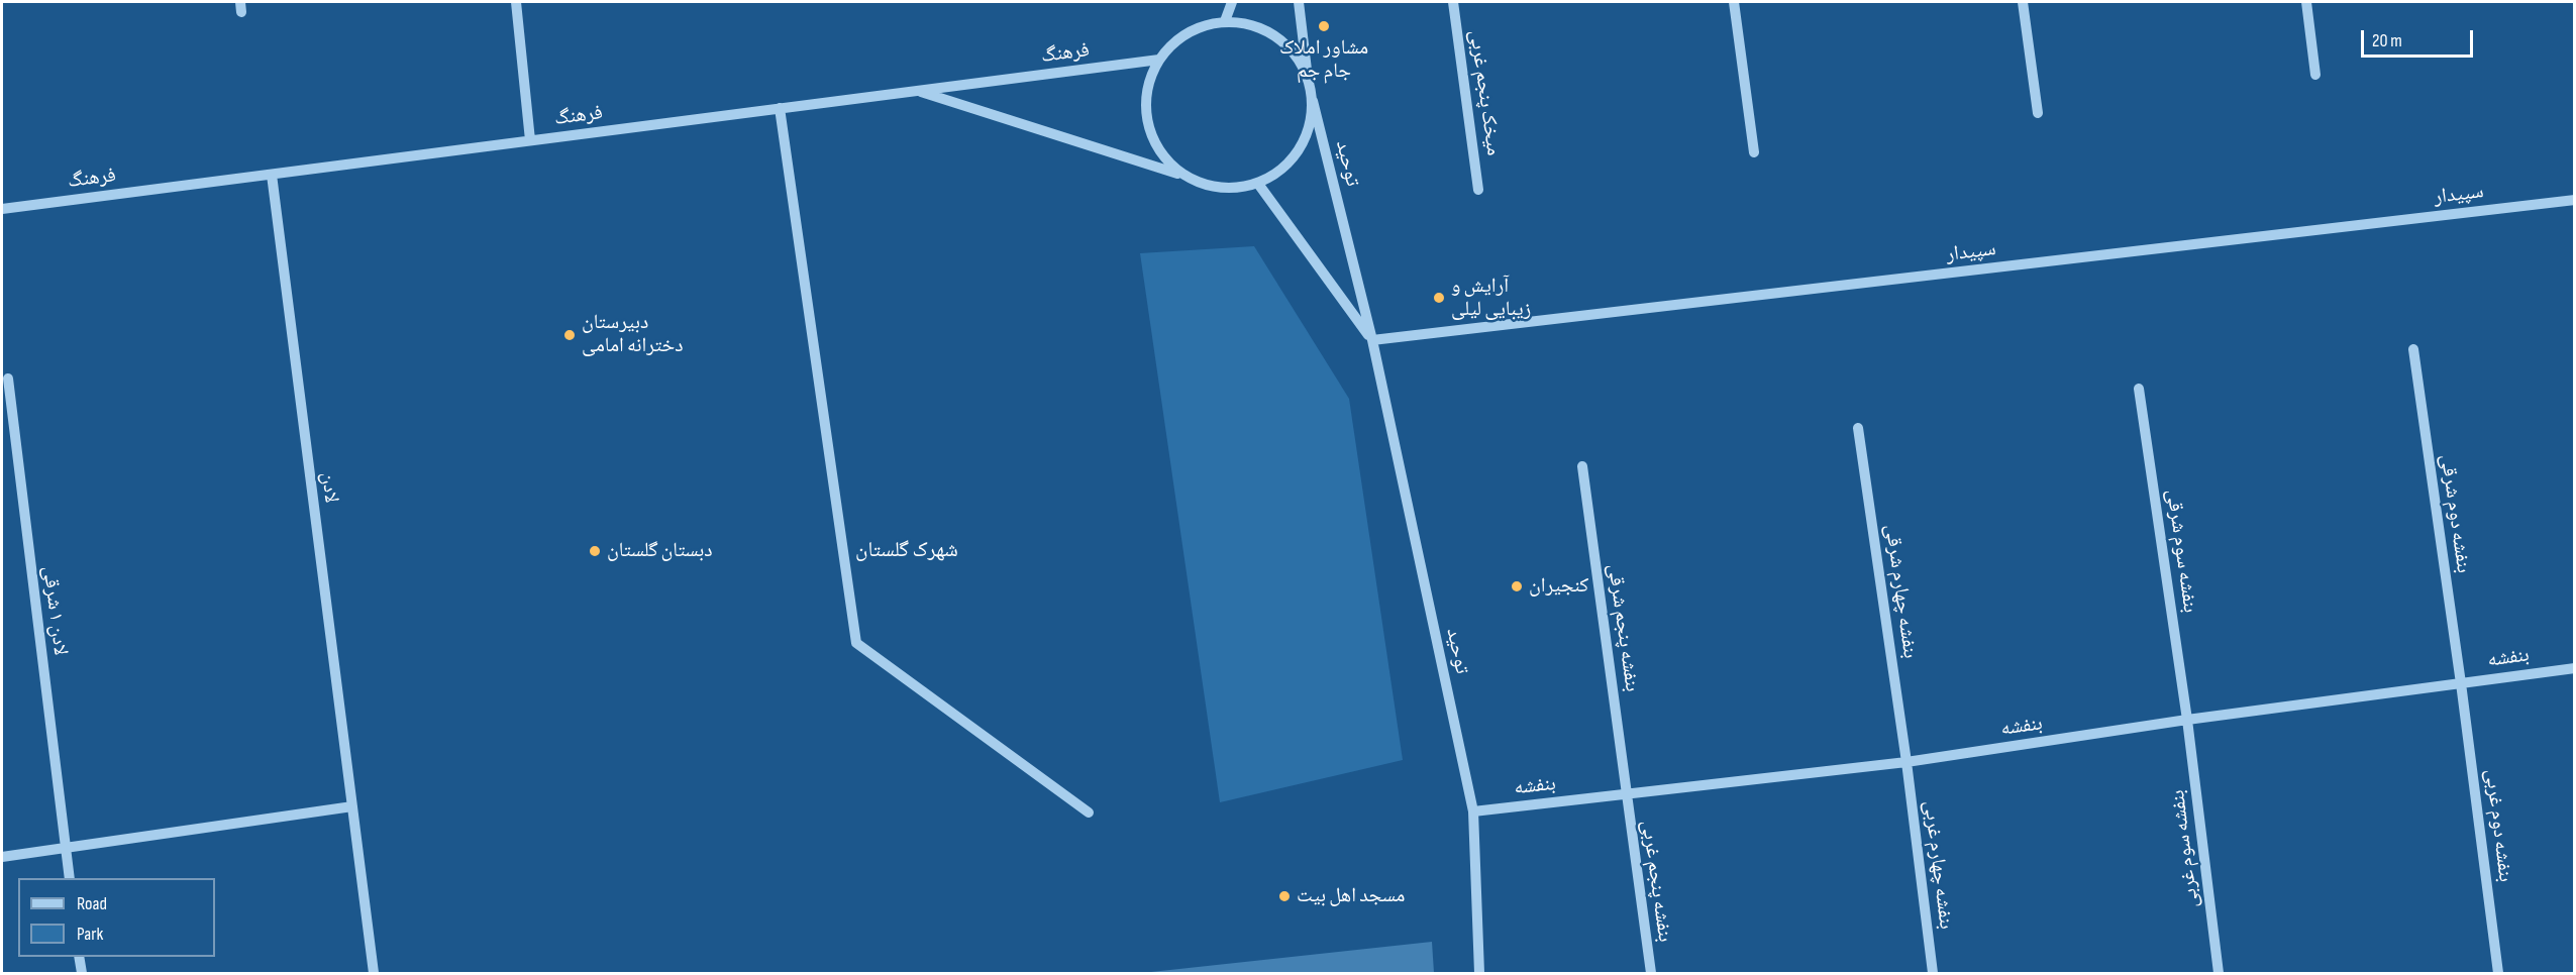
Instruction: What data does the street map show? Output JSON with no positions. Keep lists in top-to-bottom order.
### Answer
{
  "streets": {
    "street": [
      "فرهنگ",
      "میخک پنجم غربی",
      "توحید",
      "سپیدار",
      "لادن",
      "بنفشه دوم شرقی",
      "بنفشه سوم شرقی",
      "بنفشه چهارم شرقی",
      "لادن ۱ شرقی",
      "بنفشه پنجم شرقی",
      "بنفشه",
      "بنفشه دوم غربی",
      "بنفشه سوم غربی",
      "بنفشه چهارم غربی",
      "بنفشه پنجم غربی"
    ]
  },
  "crossings": [
    ["فرهنگ", "توحید"],
    ["فرهنگ", "لادن"],
    ["توحید", "سپیدار"],
    ["توحید", "بنفشه"],
    ["بنفشه دوم شرقی", "بنفشه"],
    ["بنفشه دوم شرقی", "بنفشه دوم غربی"],
    ["بنفشه سوم شرقی", "بنفشه"],
    ["بنفشه سوم شرقی", "بنفشه سوم غربی"],
    ["بنفشه چهارم شرقی", "بنفشه"],
    ["بنفشه چهارم شرقی", "بنفشه چهارم غربی"],
    ["بنفشه پنجم شرقی", "بنفشه"],
    ["بنفشه پنجم شرقی", "بنفشه پنجم غربی"],
    ["بنفشه", "بنفشه دوم غربی"],
    ["بنفشه", "بنفشه سوم غربی"],
    ["بنفشه", "بنفشه چهارم غربی"],
    ["بنفشه", "بنفشه پنجم غربی"]
  ],
  "districts": ["شهرک گلستان"],
  "places": [
    "مشاور املاک جام جم",
    "آرایش و زیبایی لیلی",
    "دبیرستان دخترانه امامی",
    "دبستان گلستان",
    "کنجیران",
    "مسجد اهل بیت"
  ],
  "legend": ["Road", "Park"],
  "scale_bar": "20 m"
}
